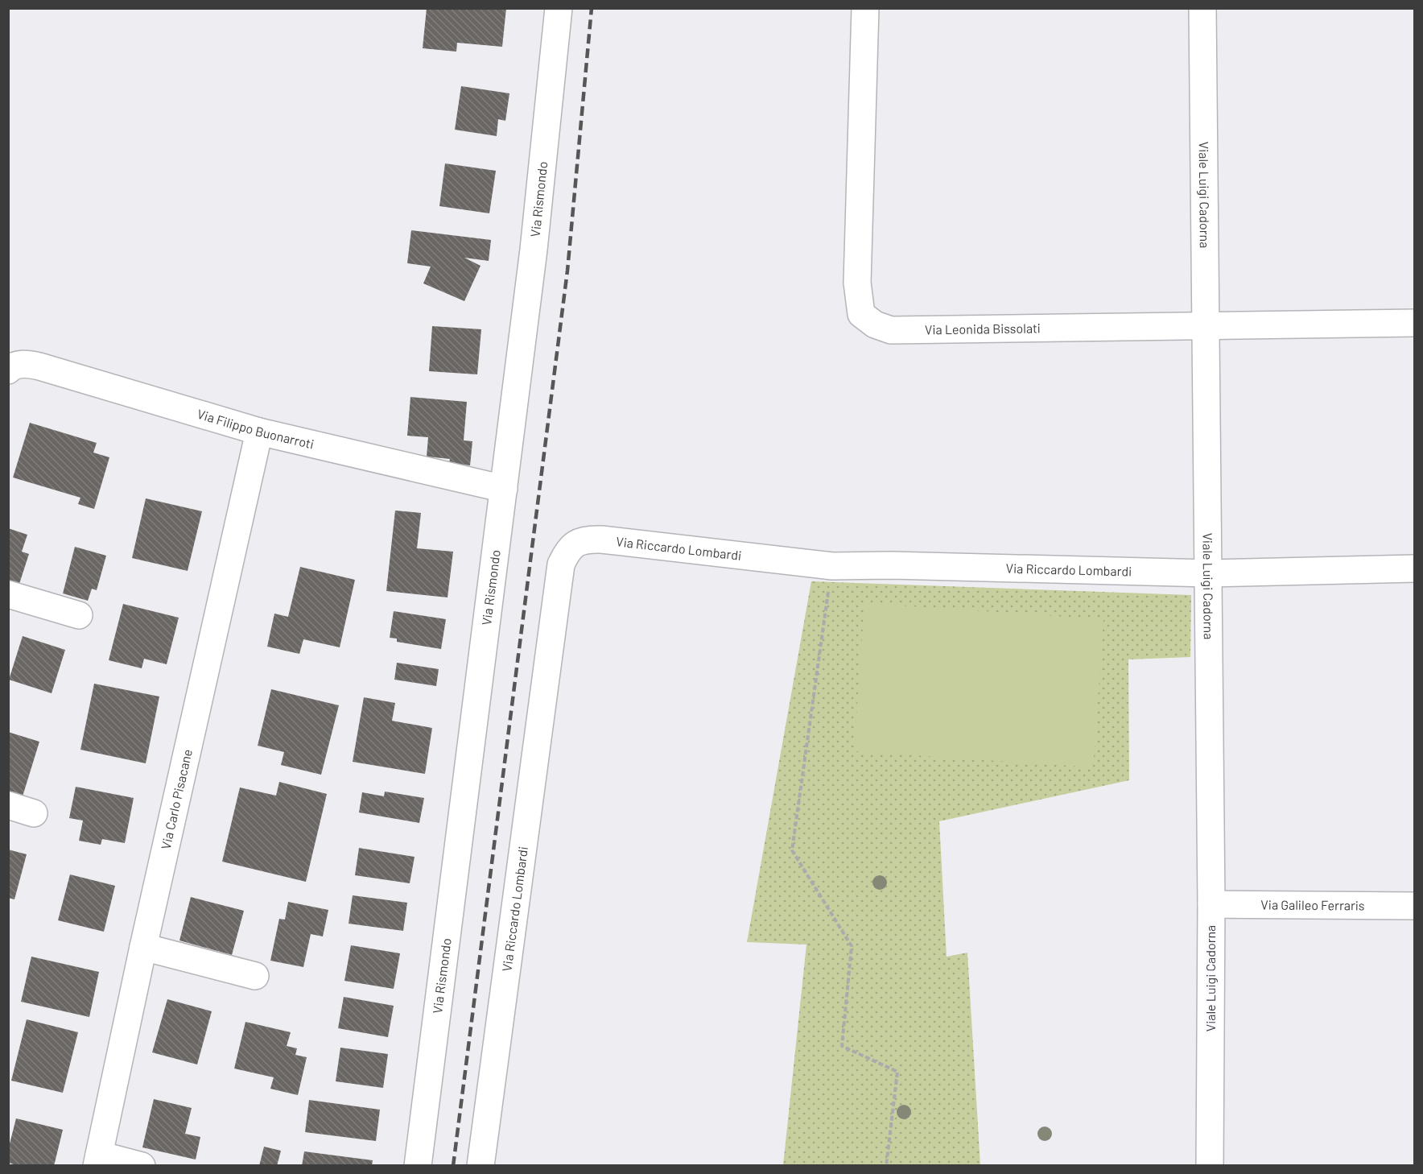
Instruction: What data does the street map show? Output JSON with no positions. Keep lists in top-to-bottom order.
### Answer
{
  "streets": {
    "street": [
      "Viale Luigi Cadorna",
      "Via Rismondo",
      "Via Leonida Bissolati",
      "Via Filippo Buonarroti",
      "Via Riccardo Lombardi",
      "Via Carlo Pisacane",
      "Via Galileo Ferraris"
    ]
  },
  "crossings": [
    ["Viale Luigi Cadorna", "Via Leonida Bissolati"],
    ["Viale Luigi Cadorna", "Via Riccardo Lombardi"],
    ["Viale Luigi Cadorna", "Via Galileo Ferraris"],
    ["Via Rismondo", "Via Filippo Buonarroti"],
    ["Via Filippo Buonarroti", "Via Carlo Pisacane"]
  ]
}
